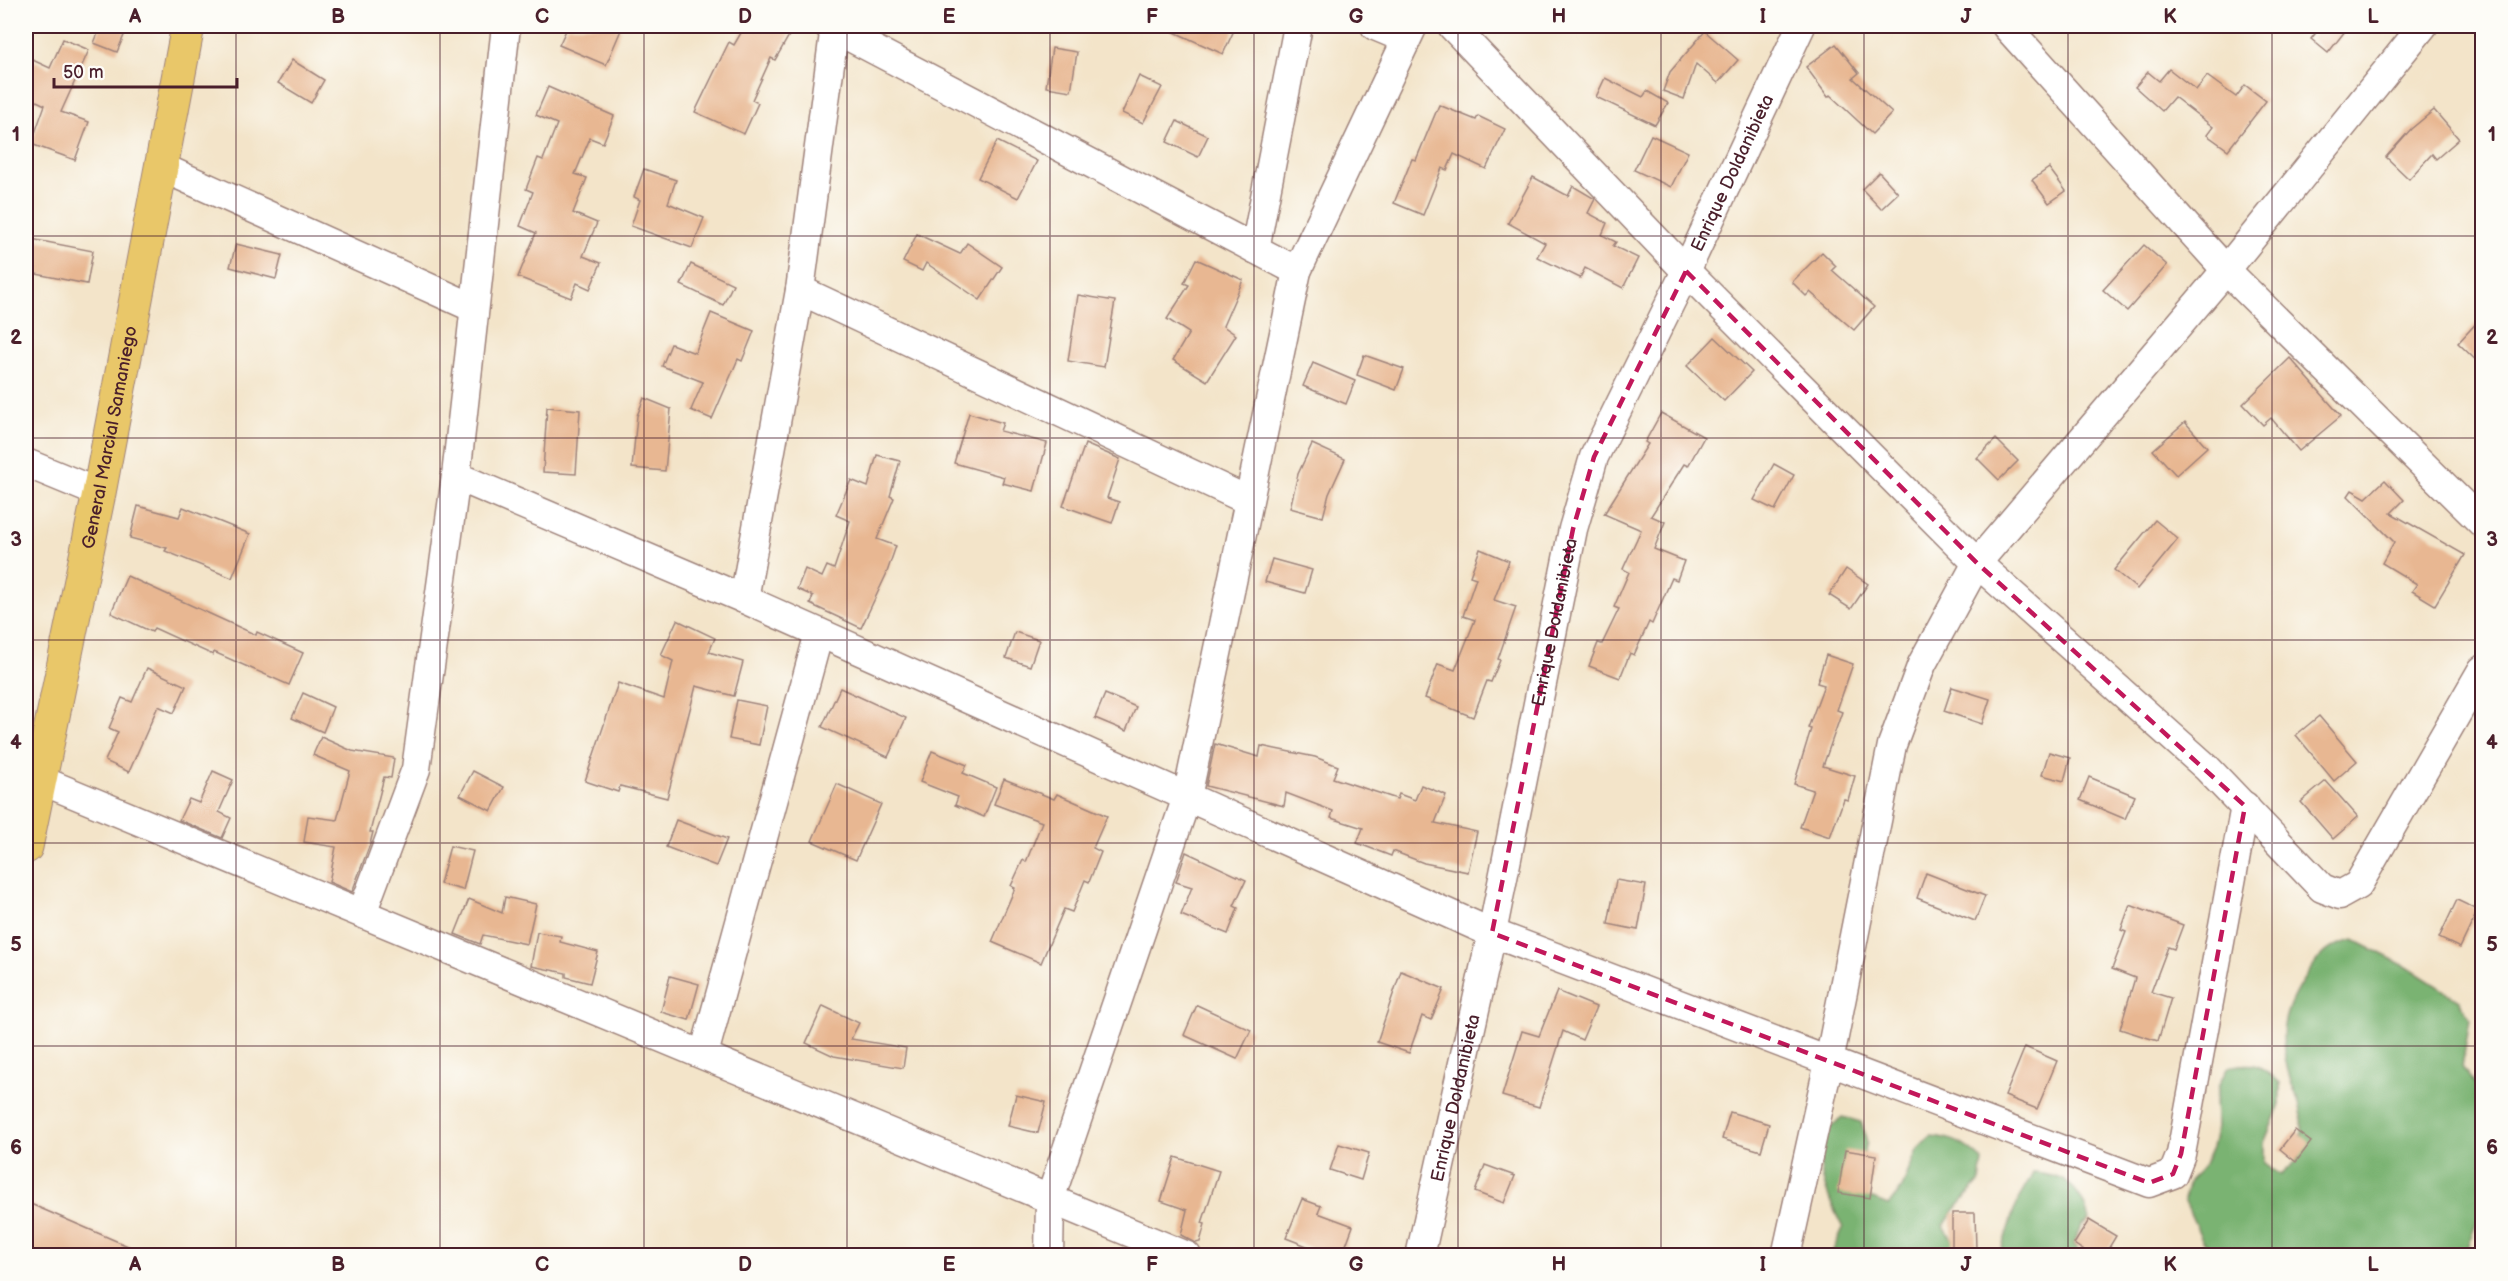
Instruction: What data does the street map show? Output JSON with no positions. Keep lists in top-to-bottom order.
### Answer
{
  "streets": {
    "main road": ["General Marcial Samaniego"],
    "street": ["Enrique Doldanibieta"]
  },
  "scale_bar": "50 m",
  "grid": {
    "columns": [
      "A",
      "B",
      "C",
      "D",
      "E",
      "F",
      "G",
      "H",
      "I",
      "J",
      "K",
      "L"
    ],
    "rows": [
      "1",
      "2",
      "3",
      "4",
      "5",
      "6"
    ]
  }
}
